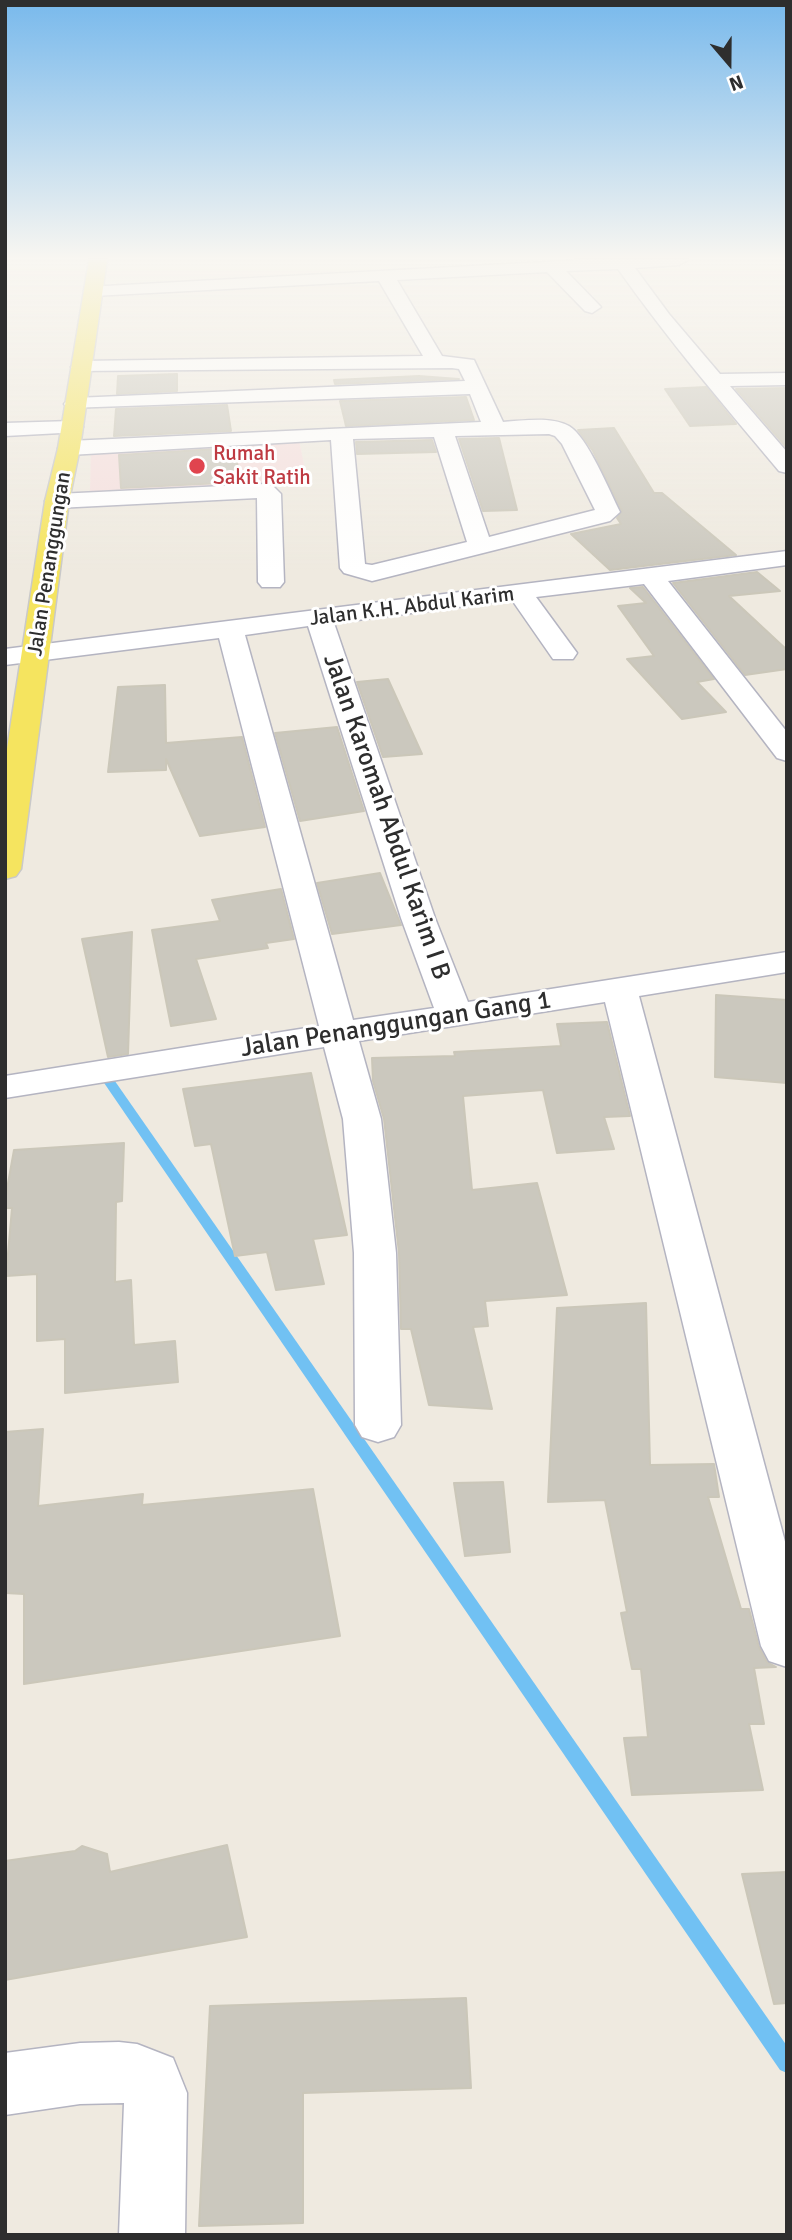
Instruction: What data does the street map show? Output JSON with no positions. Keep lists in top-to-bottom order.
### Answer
{
  "streets": {
    "main road": ["Jalan Penanggungan"],
    "street": ["Jalan K.H. Abdul Karim", "Jalan Karomah Abdul Karim I B", "Jalan Penanggungan Gang 1"]
  },
  "crossings": [
    ["Jalan Penanggungan", "Jalan K.H. Abdul Karim"],
    ["Jalan K.H. Abdul Karim", "Jalan Karomah Abdul Karim I B"],
    ["Jalan Karomah Abdul Karim I B", "Jalan Penanggungan Gang 1"]
  ],
  "places": ["Rumah Sakit Ratih"],
  "north": "bottom"
}
